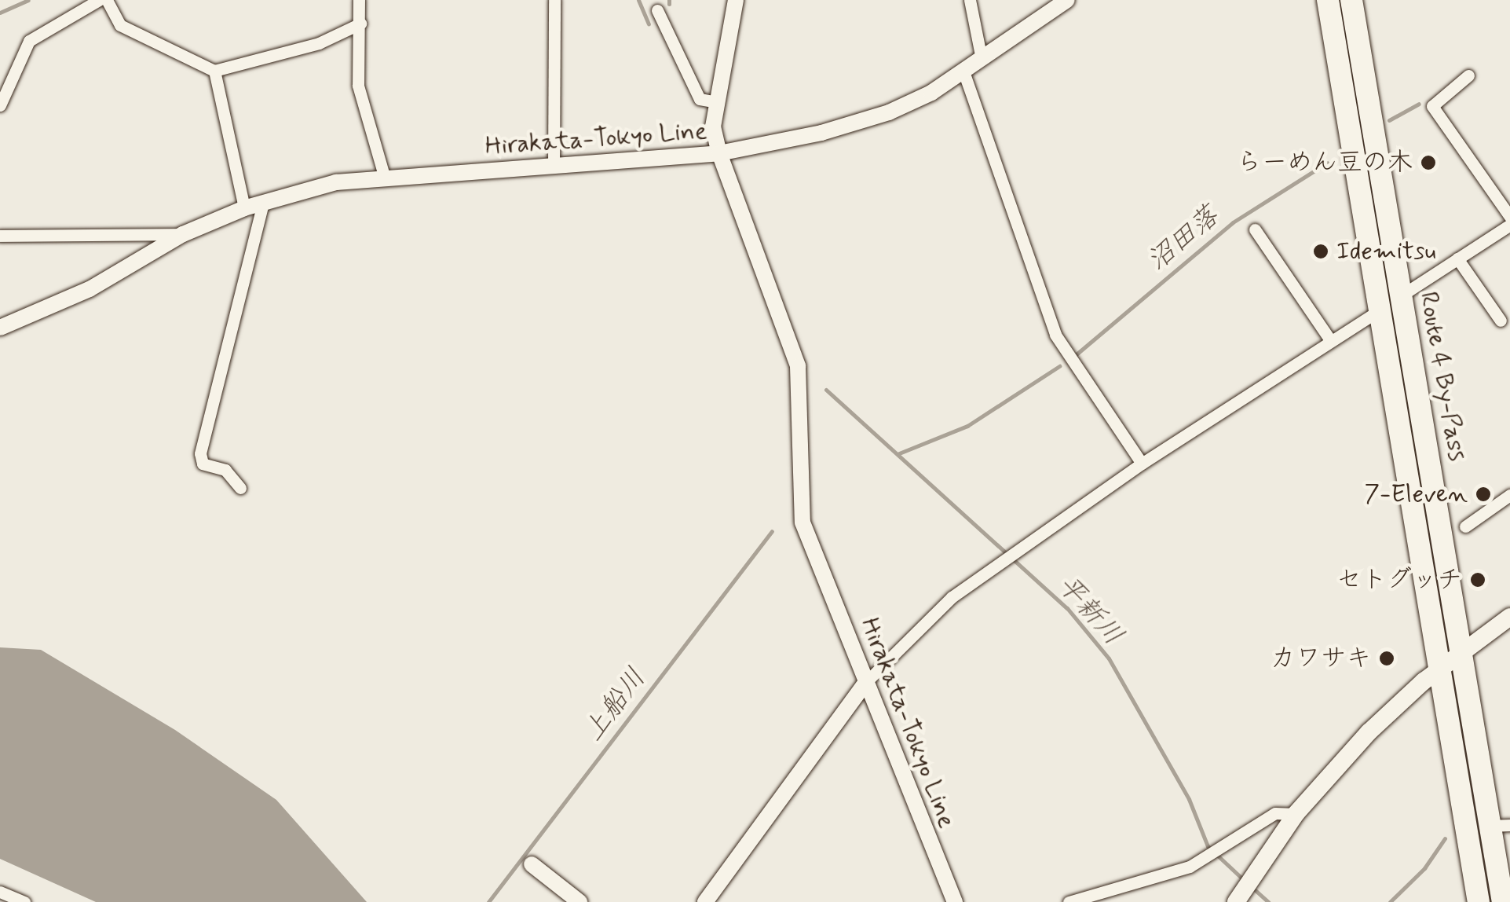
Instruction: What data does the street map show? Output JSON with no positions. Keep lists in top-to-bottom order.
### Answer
{
  "streets": {
    "highway": ["Route 4 By-Pass"],
    "main road": ["Hirakata-Tokyo Line"]
  },
  "water": ["沼田落", "平新川", "上船川"],
  "places": [
    "らーめん豆の木",
    "Idemitsu",
    "7-Eleven",
    "セトグッチ",
    "カワサキ"
  ]
}
